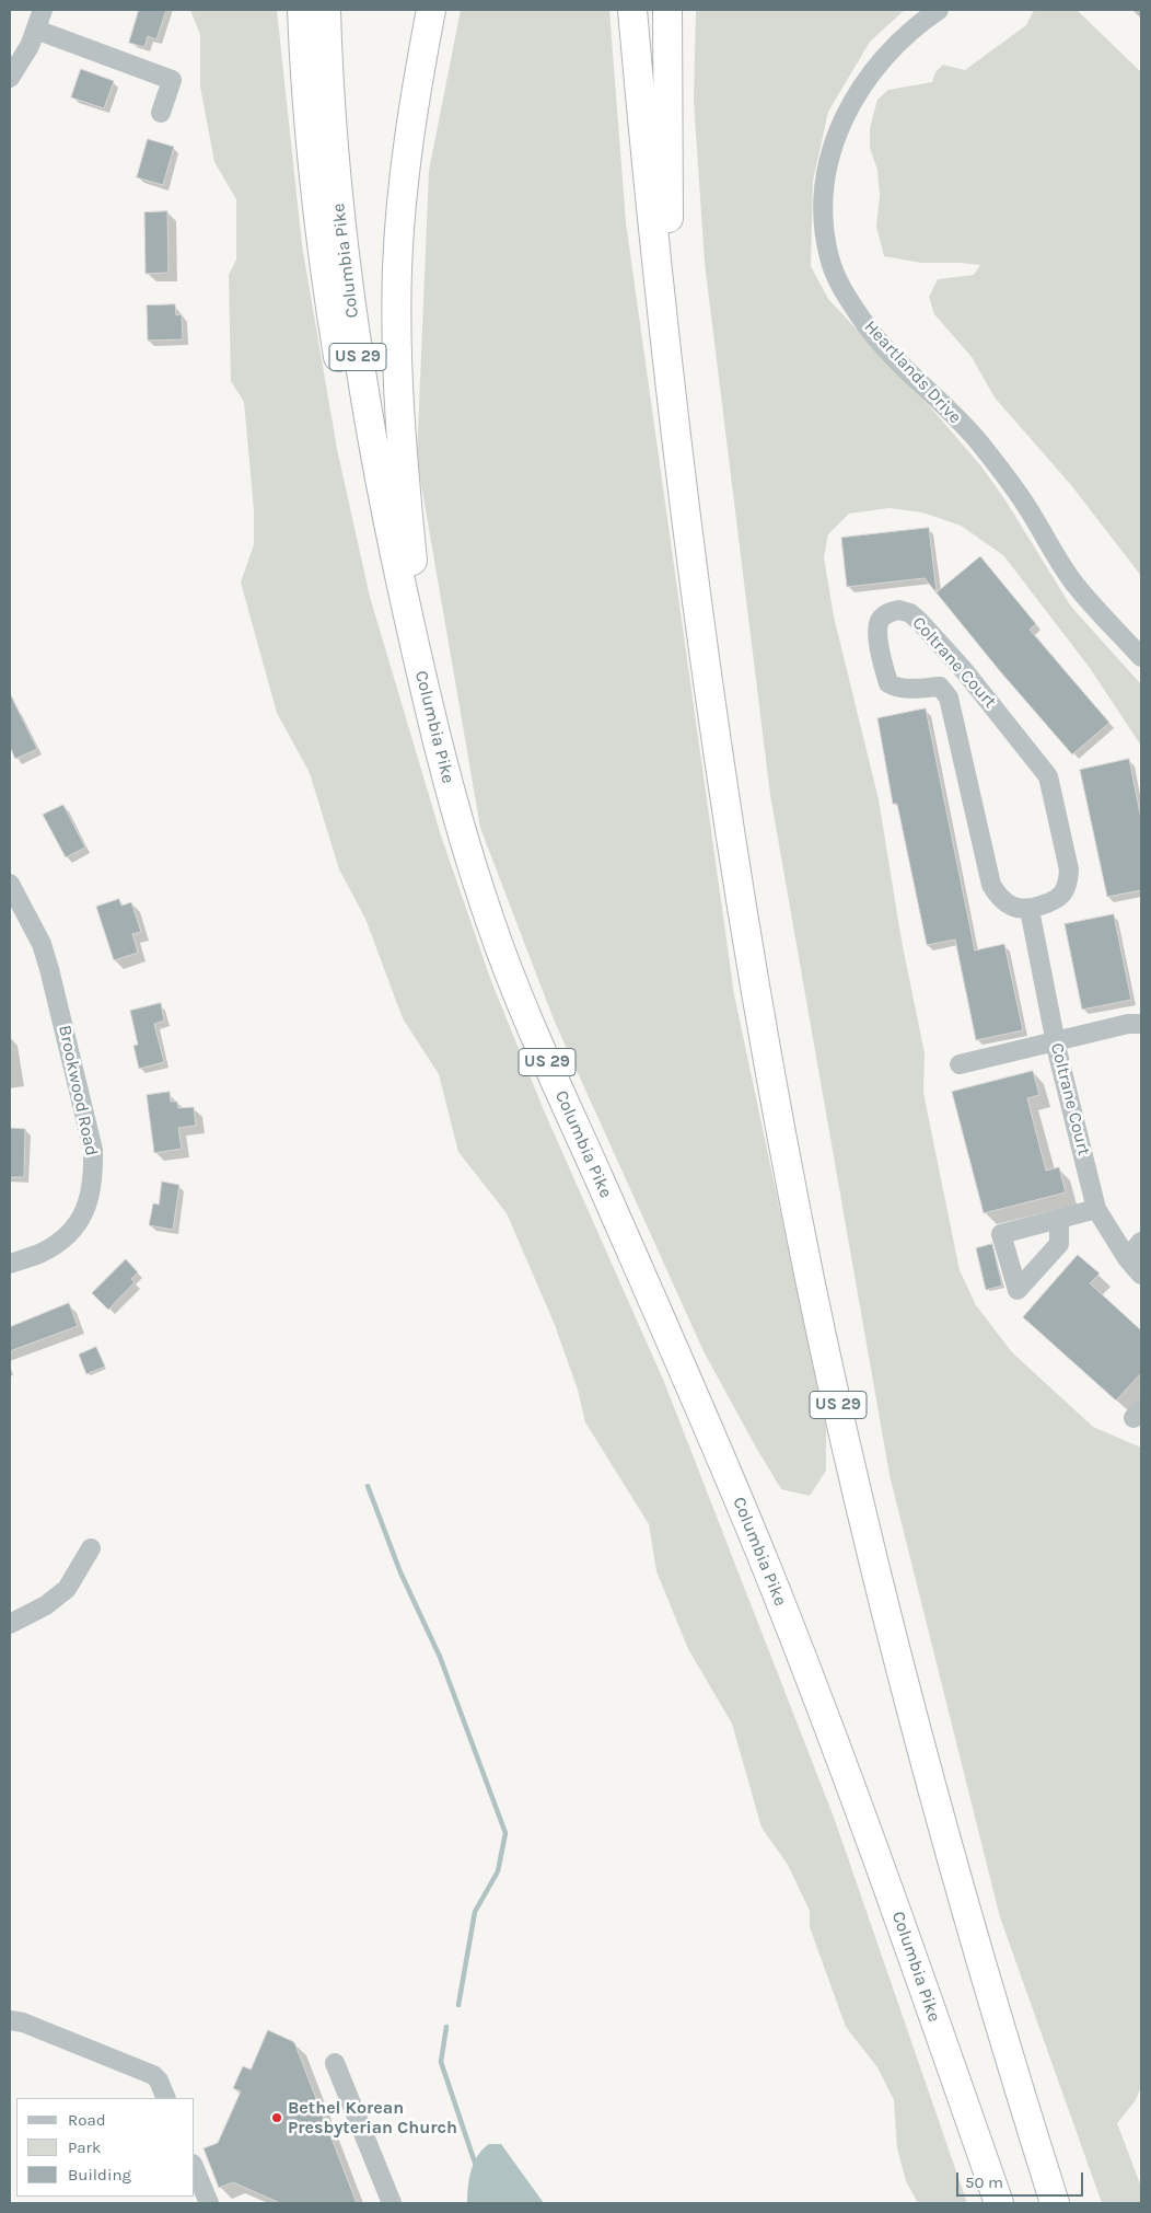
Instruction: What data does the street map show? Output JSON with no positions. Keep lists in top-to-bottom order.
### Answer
{
  "streets": {
    "highway": ["Columbia Pike", "US 29"],
    "street": ["Heartlands Drive", "Coltrane Court", "Brookwood Road"]
  },
  "places": ["Bethel Korean Presbyterian Church"],
  "legend": ["Road", "Park", "Building"],
  "scale_bar": "50 m"
}
